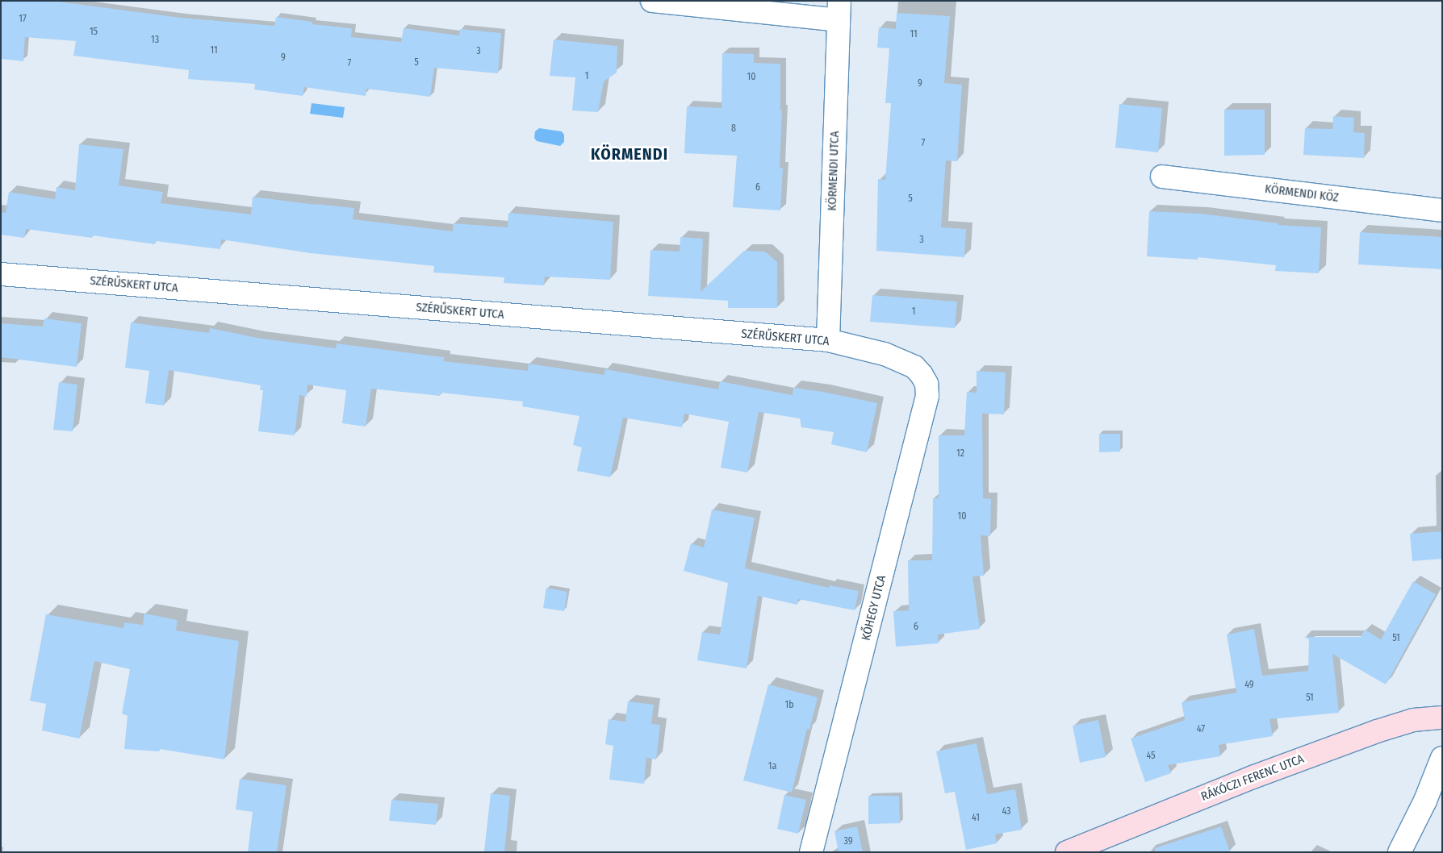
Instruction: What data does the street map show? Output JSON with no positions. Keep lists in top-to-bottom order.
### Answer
{
  "streets": {
    "street": [
      "KÖRMENDI UTCA",
      "KÖRMENDI KÖZ",
      "SZÉRŰSKERT UTCA",
      "KŐHEGY UTCA",
      "RÁKÓCZI FERENC UTCA"
    ]
  },
  "crossings": [
    ["KÖRMENDI UTCA", "SZÉRŰSKERT UTCA"],
    ["SZÉRŰSKERT UTCA", "KŐHEGY UTCA"]
  ],
  "districts": ["KÖRMENDI"],
  "house_numbers": [
    "17",
    "15",
    "11",
    "13",
    "11",
    "3",
    "9",
    "5",
    "7",
    "1",
    "10",
    "9",
    "8",
    "7",
    "6",
    "5",
    "3",
    "1",
    "12",
    "10",
    "6",
    "51",
    "49",
    "51",
    "1b",
    "47",
    "45",
    "1a",
    "43",
    "41",
    "39"
  ]
}
